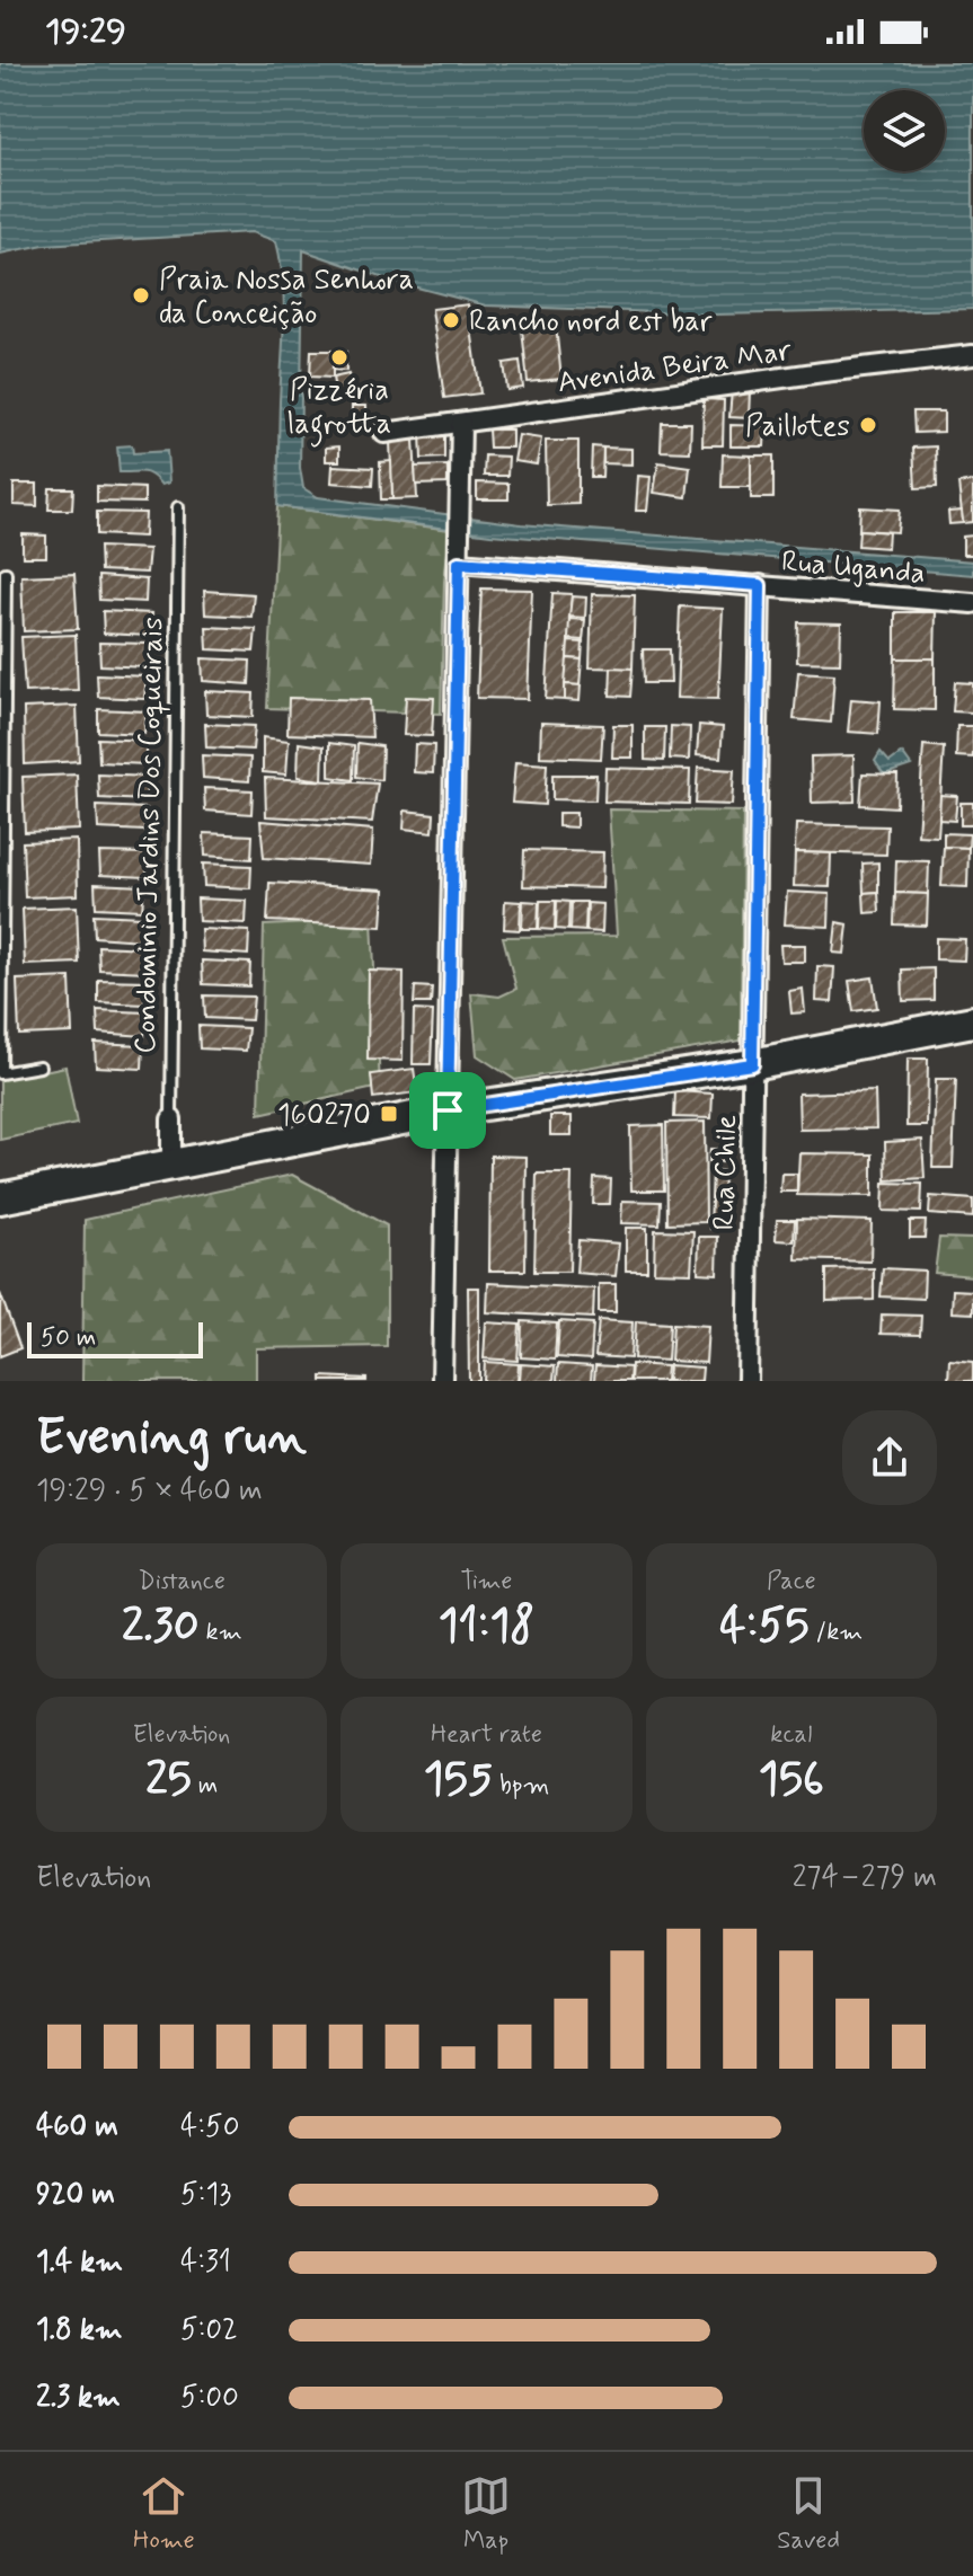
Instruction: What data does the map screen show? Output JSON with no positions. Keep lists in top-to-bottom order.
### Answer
{
  "streets": {
    "street": [
      "Avenida Beira Mar",
      "Rua Uganda",
      "Condominio Jardins Dos Coqueirais",
      "Rua Chile"
    ]
  },
  "crossings": [
    ["Rua Uganda", "Rua Chile"]
  ],
  "places": {
    "other": [
      "Praia Nossa Senhora da Conceição",
      "Rancho nord est bar",
      "Pizzéria lagrotta",
      "Paillotes"
    ],
    "transit": ["160270"]
  },
  "scale_bar": "50 m",
  "page": {
    "status": "19:29",
    "scale": "50 m",
    "heading": ["Evening run", "19:29 · 5 × 460 m"],
    "stats": [
      ["Distance", "2.30 km"],
      ["Time", "11:18"],
      ["Pace", "4:55 /km"],
      ["Elevation", "25 m"],
      ["Heart rate", "155 bpm"],
      ["kcal", "156"]
    ],
    "chart": ["Elevation", "274–279 m"],
    "list": [
      {
        "name": "460 m",
        "note": "4:50"
      },
      {
        "name": "920 m",
        "note": "5:13"
      },
      {
        "name": "1.4 km",
        "note": "4:31"
      },
      {
        "name": "1.8 km",
        "note": "5:02"
      },
      {
        "name": "2.3 km",
        "note": "5:00"
      }
    ],
    "tabs": ["Home", "Map", "Saved"]
  }
}
